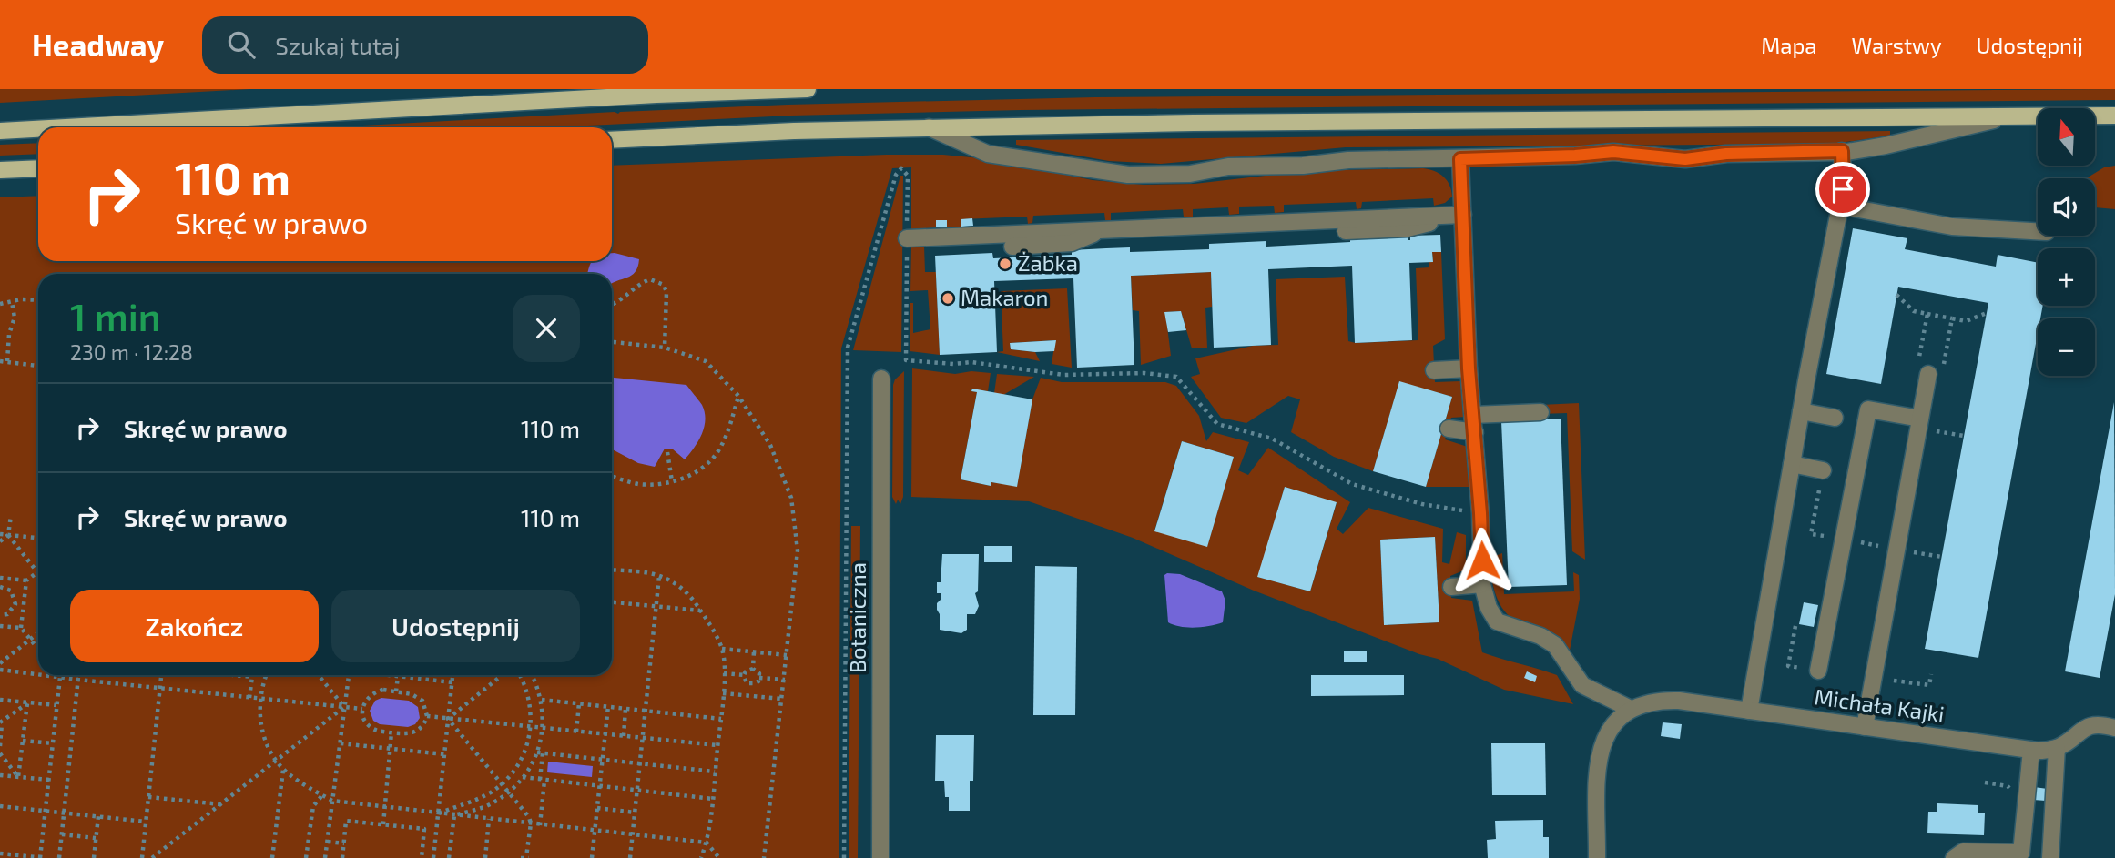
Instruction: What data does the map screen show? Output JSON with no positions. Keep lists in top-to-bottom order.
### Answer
{
  "streets": {
    "street": ["Botaniczna", "Michała Kajki"]
  },
  "places": ["Żabka", "Makaron"],
  "north": "top",
  "page": {
    "header": "Headway",
    "search": "Szukaj tutaj",
    "nav": ["Mapa", "Warstwy", "Udostępnij"],
    "map_buttons": ["+", "−"],
    "turn": ["110 m", "Skręć w prawo"],
    "heading": ["1 min", "230 m · 12:28"],
    "list": [
      {
        "name": "Skręć w prawo",
        "value": "110 m"
      },
      {
        "name": "Skręć w prawo",
        "value": "110 m"
      }
    ],
    "buttons": ["Zakończ", "Udostępnij"]
  }
}
